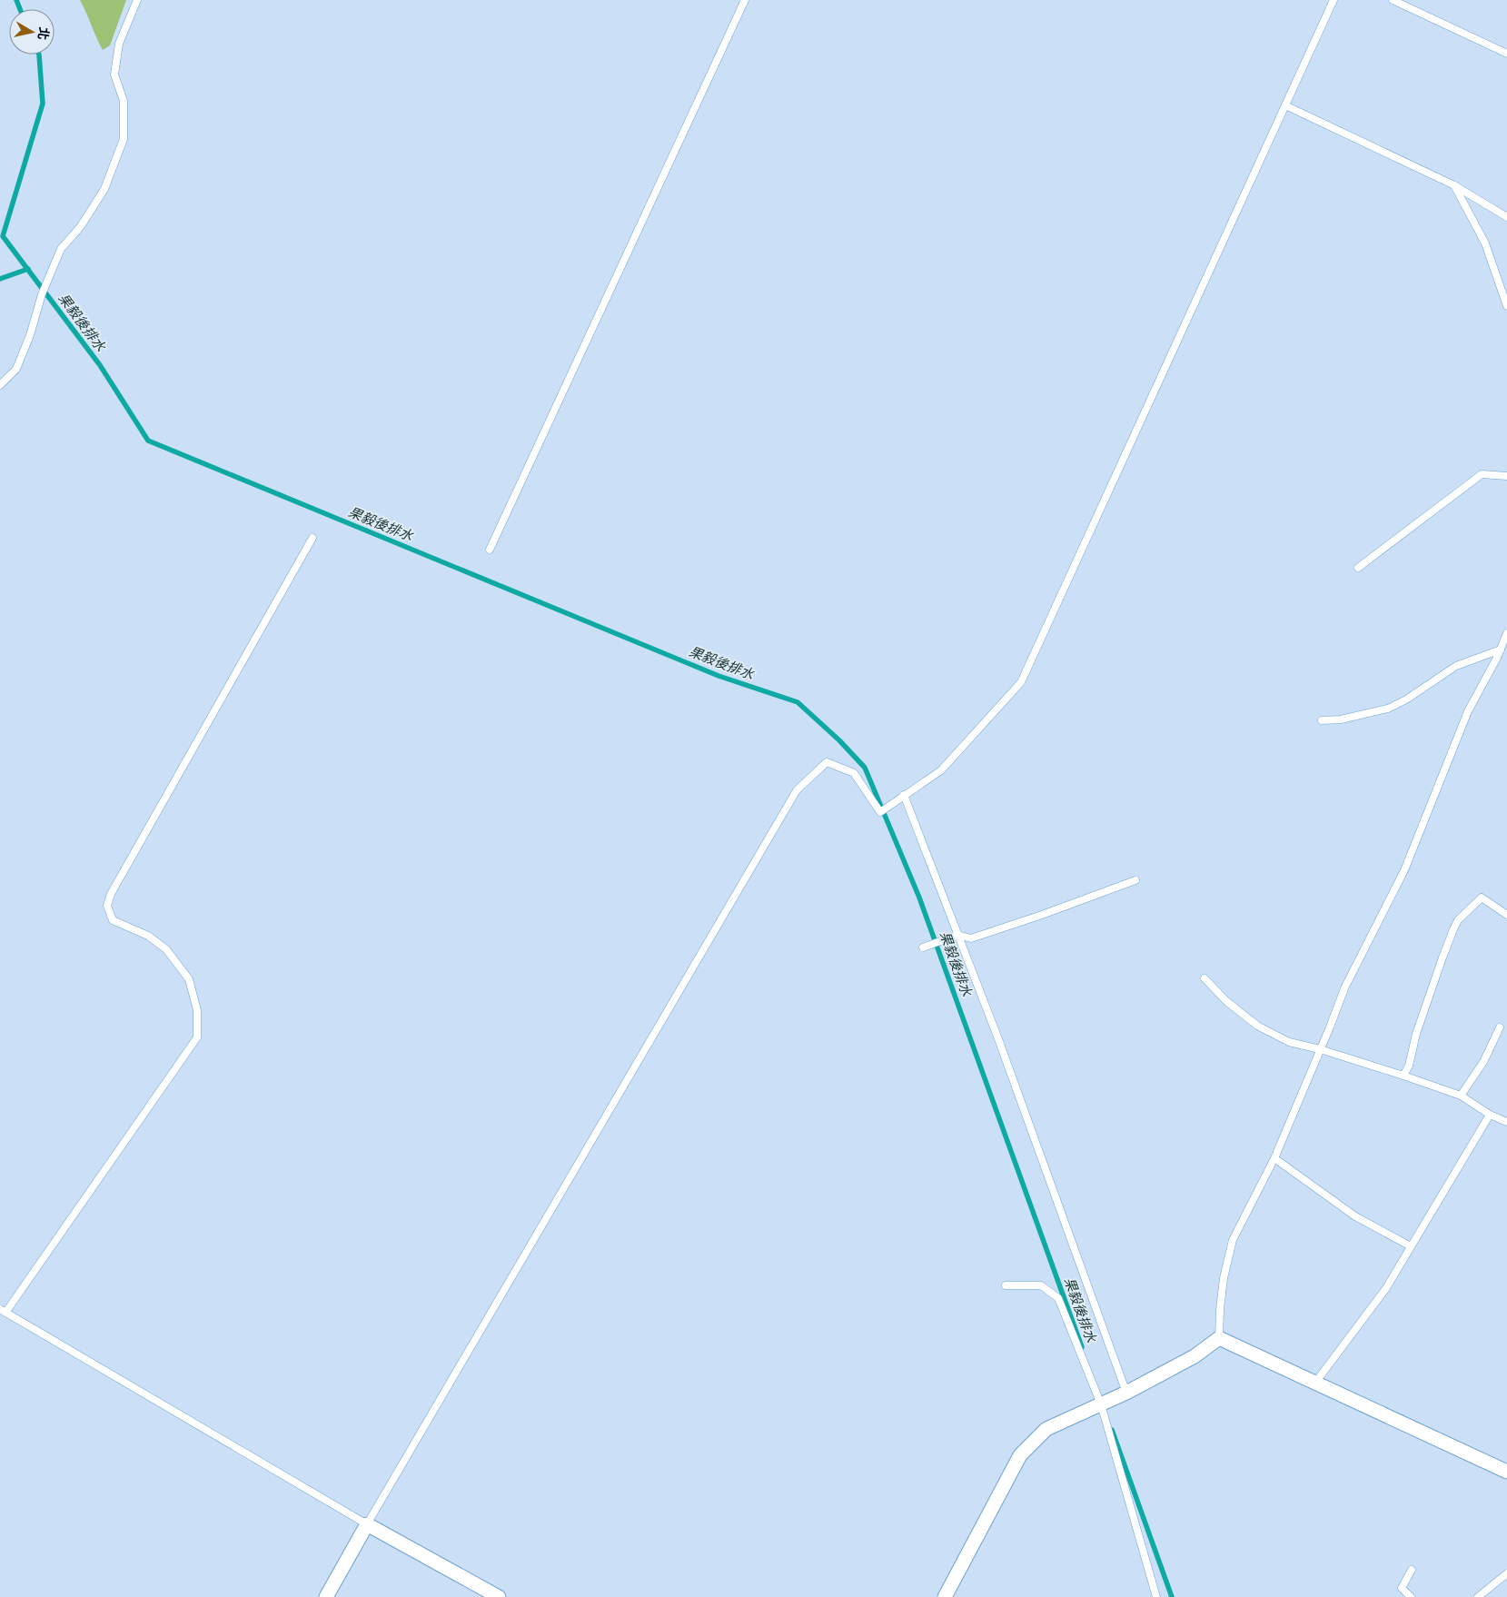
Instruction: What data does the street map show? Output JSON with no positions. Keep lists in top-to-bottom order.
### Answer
{
  "water": ["果毅後排水"],
  "north": "right"
}
